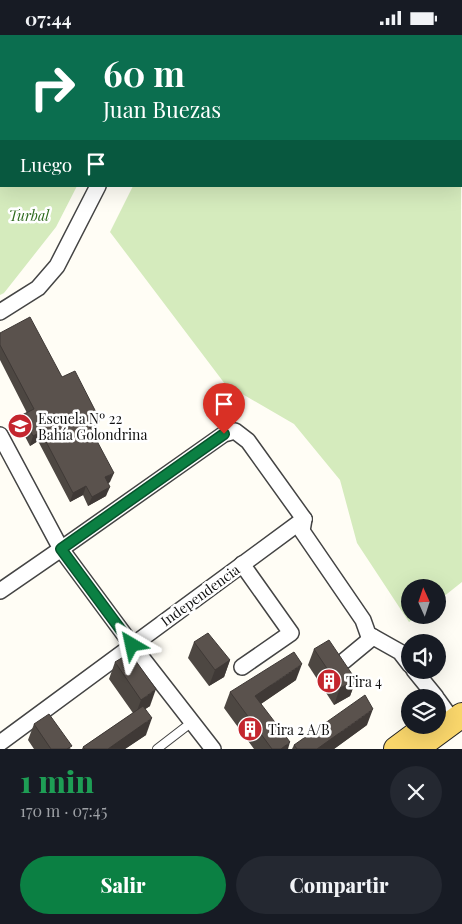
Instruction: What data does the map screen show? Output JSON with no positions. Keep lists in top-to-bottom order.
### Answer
{
  "streets": {
    "street": ["Independencia"]
  },
  "parks": ["Turbal"],
  "places": {
    "school or university": ["Escuela Nº 22 Bahía Golondrina"],
    "building": ["Tira 4", "Tira 2 A/B"]
  },
  "north": "top",
  "page": {
    "status": "07:44",
    "turn": ["60 m", "Juan Buezas"],
    "then": "Luego",
    "heading": ["1 min", "170 m · 07:45"],
    "buttons": ["Salir", "Compartir"]
  }
}
